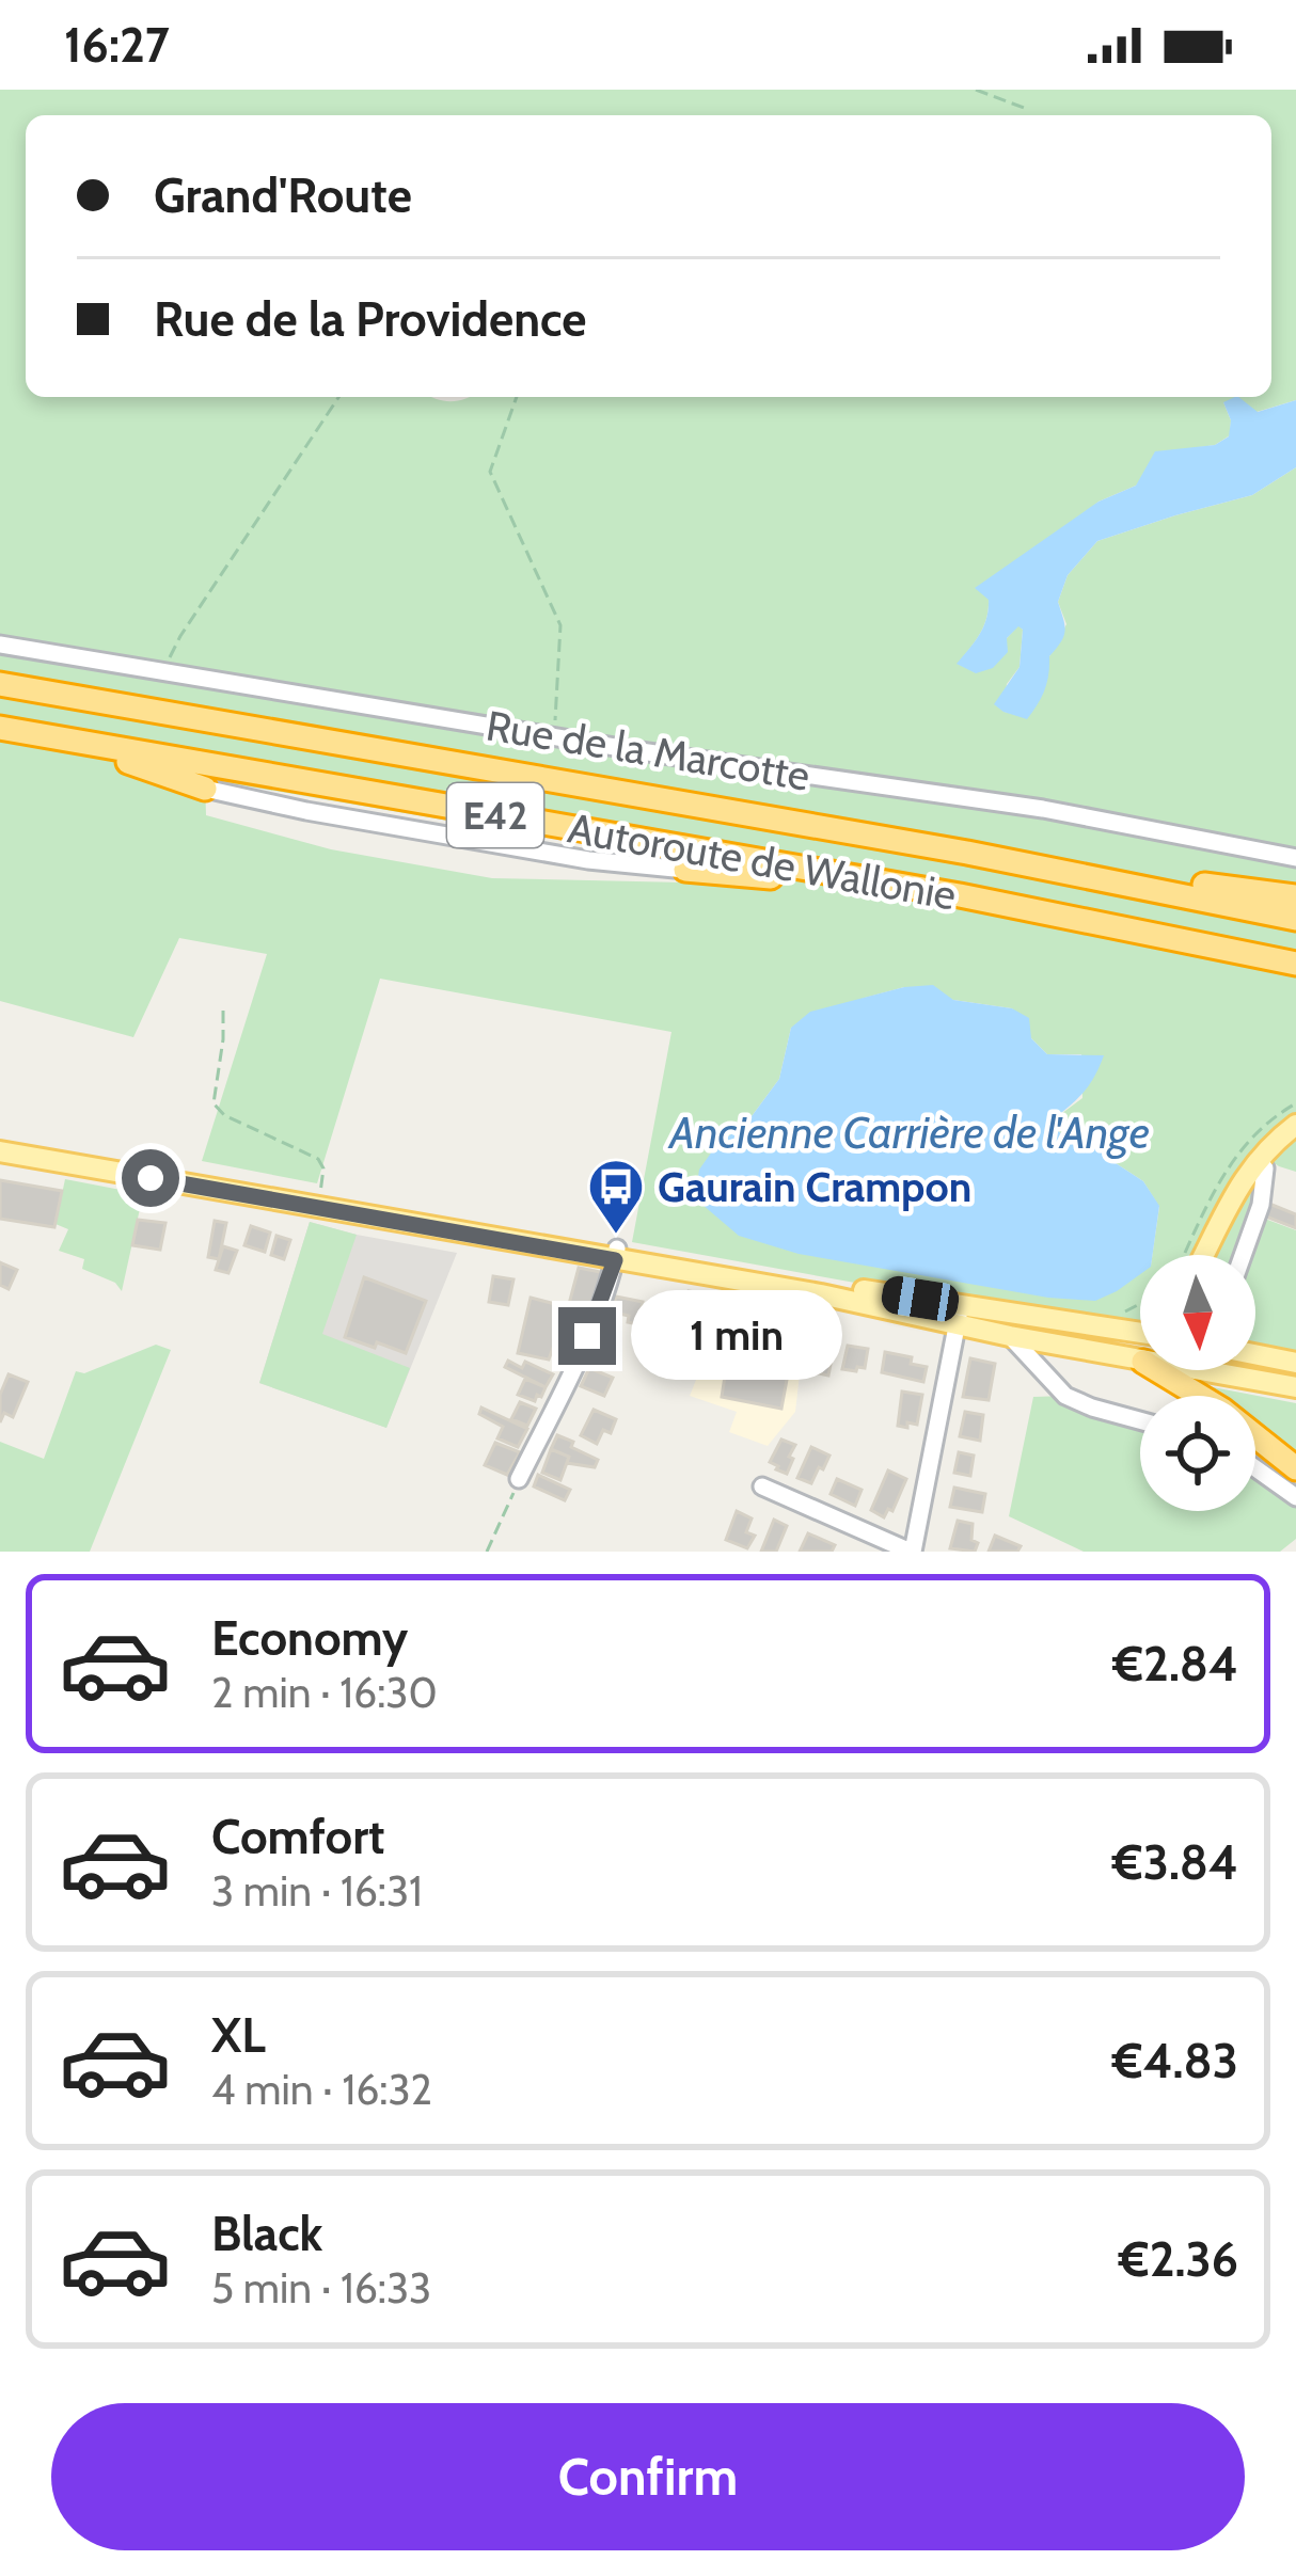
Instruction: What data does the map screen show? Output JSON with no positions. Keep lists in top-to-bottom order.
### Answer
{
  "streets": {
    "highway": ["E42", "Autoroute de Wallonie"],
    "street": ["Rue de la Marcotte"]
  },
  "water": ["Ancienne Carrière de l'Ange"],
  "places": {
    "bus stop": ["Gaurain Crampon"]
  },
  "north": "bottom",
  "page": {
    "status": "16:27",
    "banner": ["Grand'Route", "Rue de la Providence"],
    "bubble": "1 min",
    "list": [
      {
        "name": "Economy",
        "note": "2 min · 16:30",
        "value": "€2.84"
      },
      {
        "name": "Comfort",
        "note": "3 min · 16:31",
        "value": "€3.84"
      },
      {
        "name": "XL",
        "note": "4 min · 16:32",
        "value": "€4.83"
      },
      {
        "name": "Black",
        "note": "5 min · 16:33",
        "value": "€2.36"
      }
    ],
    "buttons": "Confirm"
  }
}
